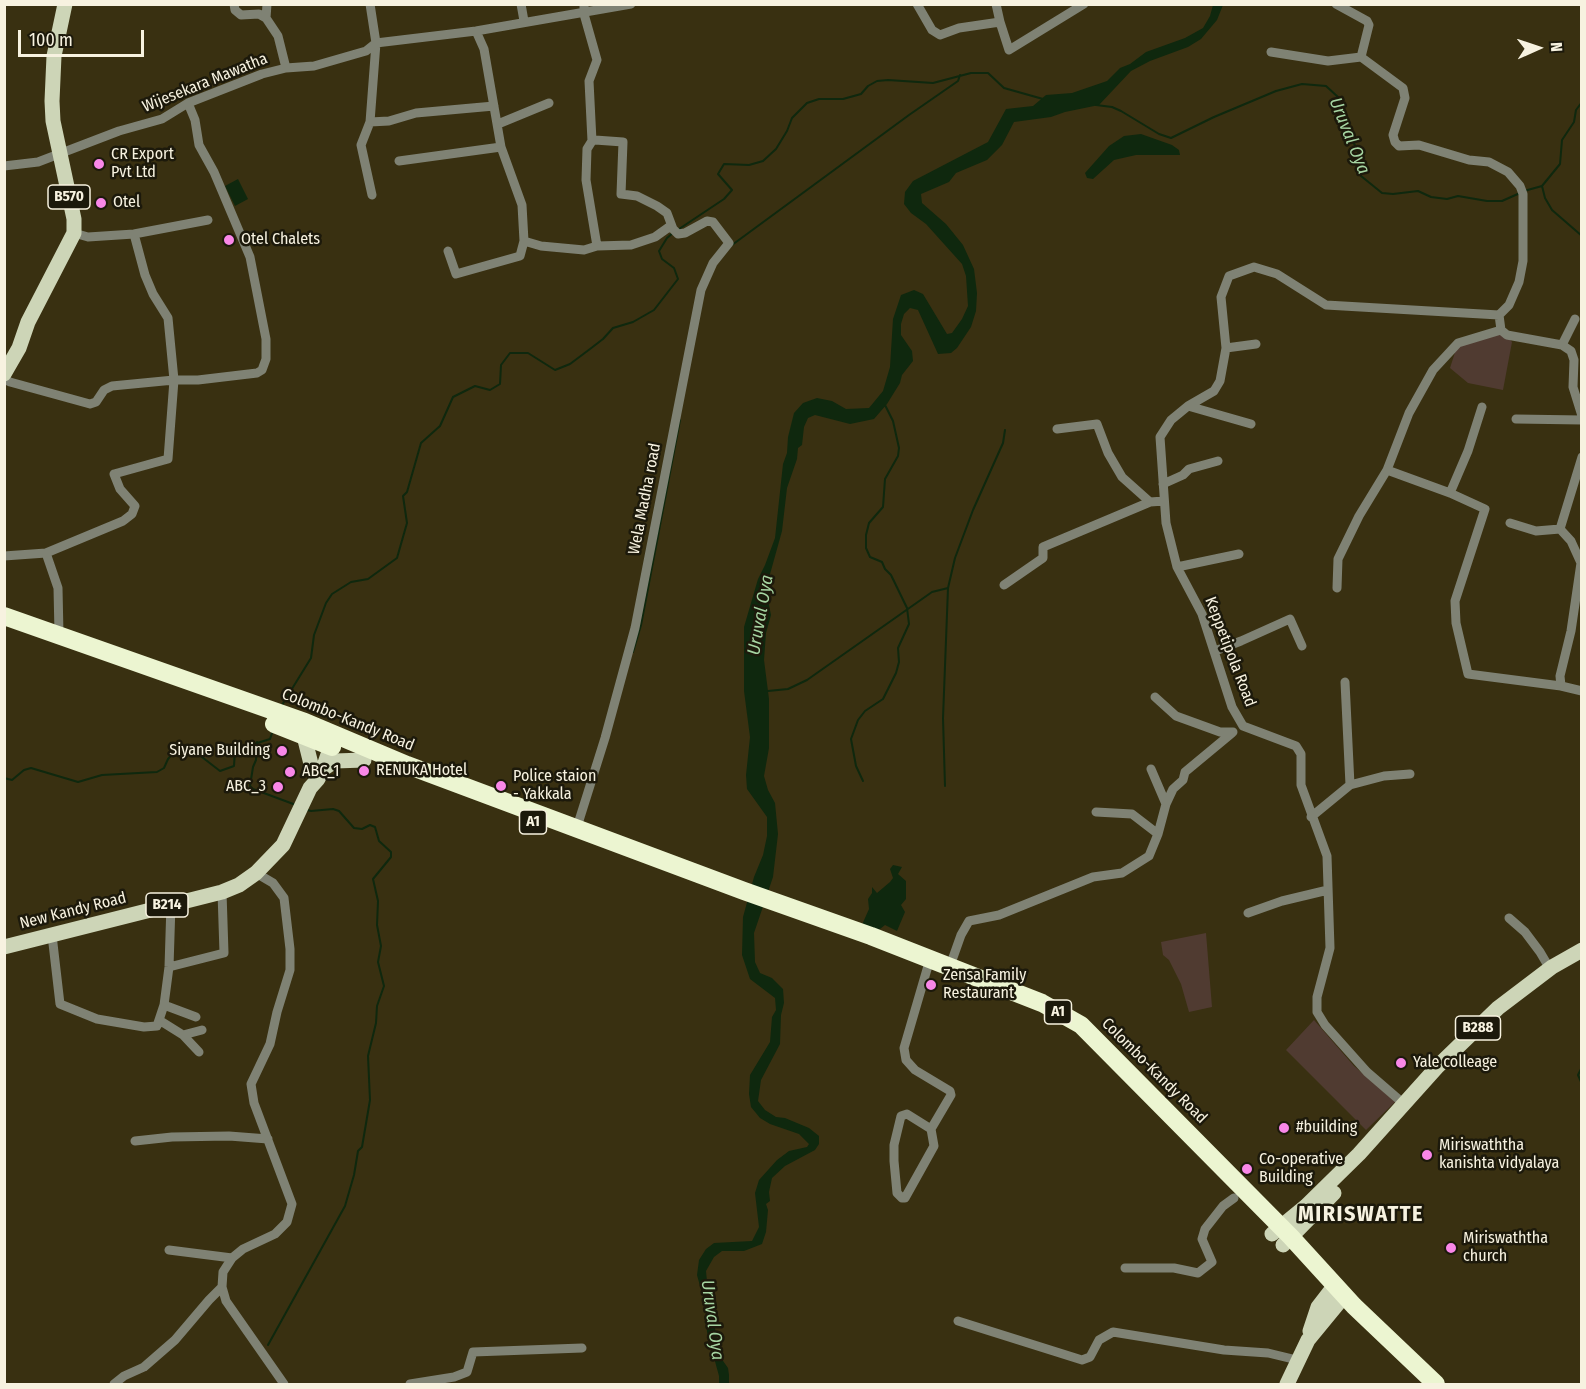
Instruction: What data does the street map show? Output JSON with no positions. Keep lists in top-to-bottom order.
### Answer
{
  "streets": {
    "highway": ["Colombo-Kandy Road", "A1"],
    "main road": [
      "B570",
      "B214",
      "New Kandy Road",
      "B288"
    ],
    "street": ["Wijesekara Mawatha", "Wela Madha road", "Keppetipola Road"]
  },
  "crossings": [
    ["Wijesekara Mawatha", "B570"],
    ["Wela Madha road", "Colombo-Kandy Road"],
    ["Keppetipola Road", "B288"],
    ["Colombo-Kandy Road", "New Kandy Road"],
    ["Colombo-Kandy Road", "B288"]
  ],
  "districts": ["MIRISWATTE"],
  "water": ["Uruval Oya"],
  "places": [
    "CR Export Pvt Ltd",
    "Otel",
    "Otel Chalets",
    "Siyane Building",
    "RENUKA Hotel",
    "ABC_1",
    "Police staion - Yakkala",
    "ABC_3",
    "Zensa Family Restaurant",
    "Yale colleage",
    "#building",
    "Miriswaththa kanishta vidyalaya",
    "Co-operative Building",
    "Miriswaththa church"
  ],
  "scale_bar": "100 m",
  "north": "right"
}
